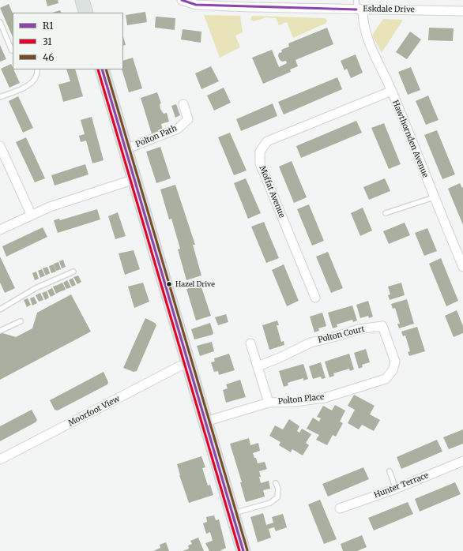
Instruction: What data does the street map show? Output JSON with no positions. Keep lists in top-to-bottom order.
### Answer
{
  "streets": {
    "street": [
      "Eskdale Drive",
      "Polton Path",
      "Hawthornden Avenue",
      "Moffat Avenue",
      "Polton Court",
      "Polton Place",
      "Moorfoot View",
      "Hunter Terrace"
    ]
  },
  "crossings": [
    ["Eskdale Drive", "Hawthornden Avenue"],
    ["Hawthornden Avenue", "Moffat Avenue"],
    ["Polton Court", "Polton Place"]
  ],
  "places": ["Hazel Drive"],
  "lines": ["transit line R1", "transit line 31", "transit line 46"],
  "legend": ["R1", "31", "46"]
}
